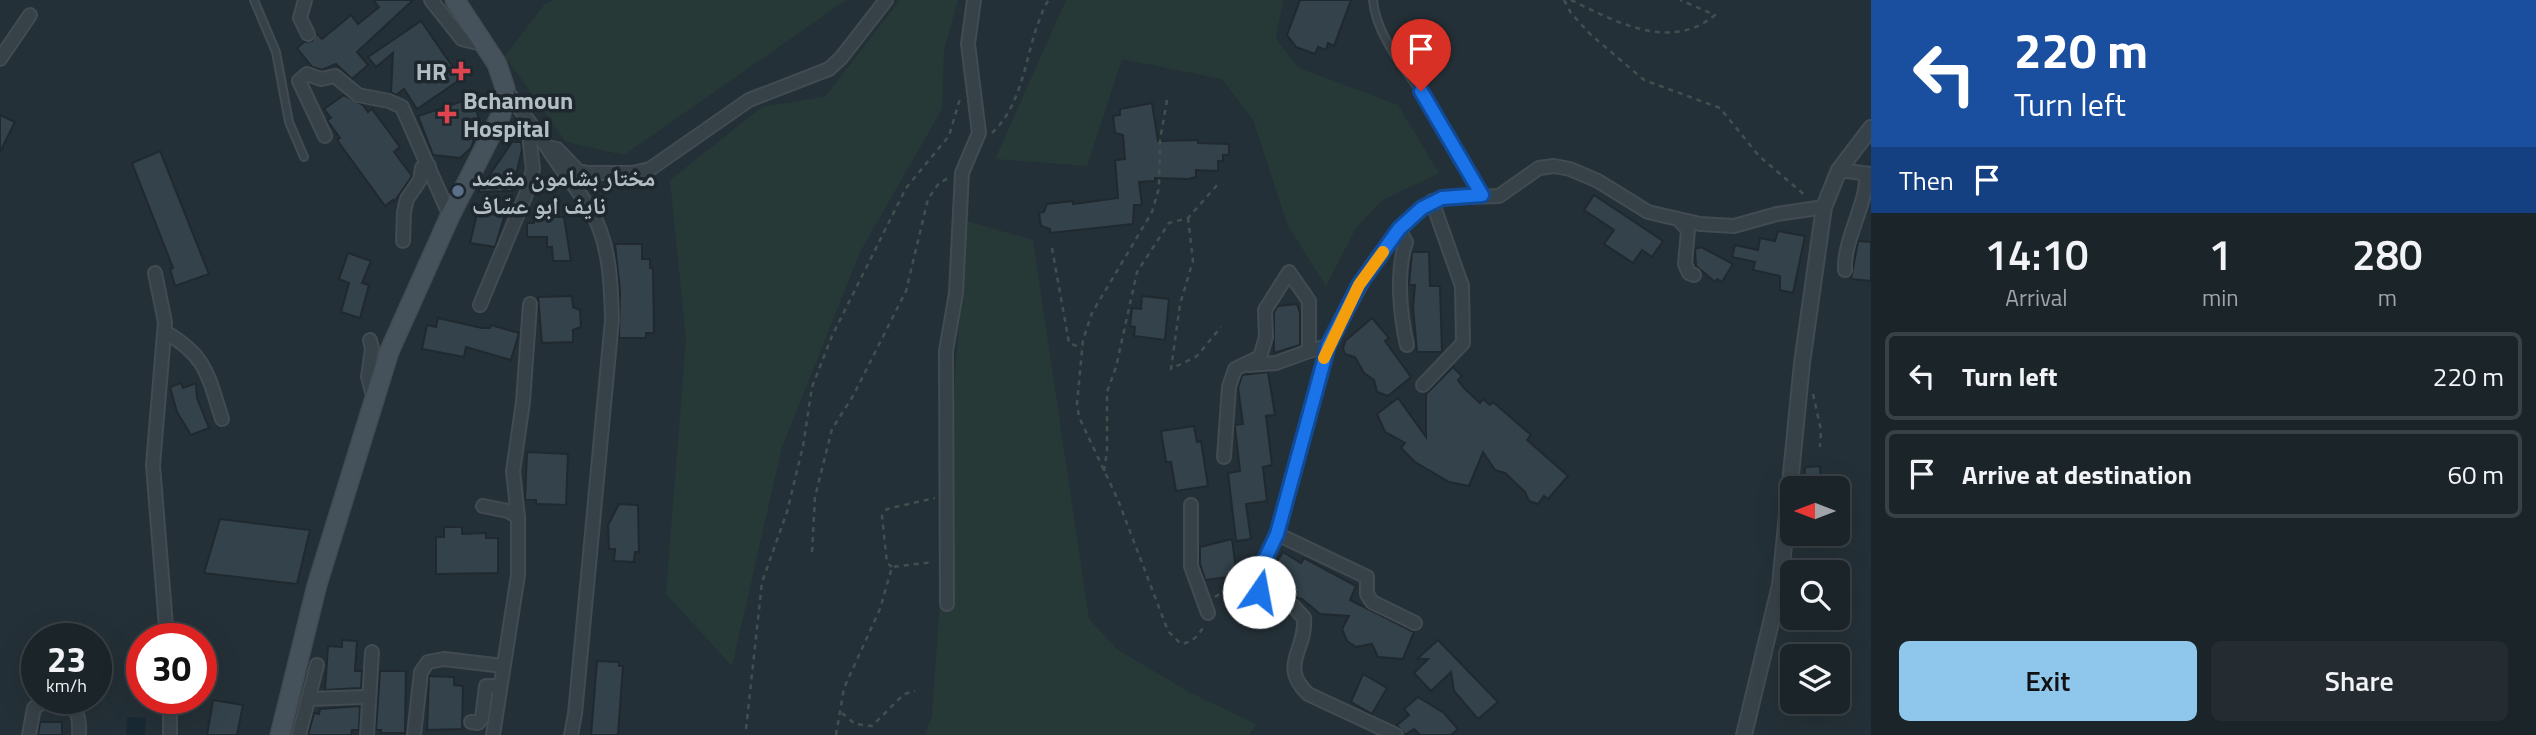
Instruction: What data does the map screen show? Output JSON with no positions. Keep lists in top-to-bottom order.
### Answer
{
  "places": {
    "health": ["HR", "Bchamoun Hospital"],
    "other": ["مختار بشامون مقصد نايف ابو عسّاف"]
  },
  "north": "left",
  "page": {
    "turn": ["220 m", "Turn left"],
    "then": "Then",
    "eta": [
      "14:10",
      "Arrival",
      "1",
      "min",
      "280",
      "m"
    ],
    "list": [
      {
        "name": "Turn left",
        "value": "220 m"
      },
      {
        "name": "Arrive at destination",
        "value": "60 m"
      }
    ],
    "speed": "23 km/h",
    "limit": "30",
    "buttons": ["Exit", "Share"]
  }
}
